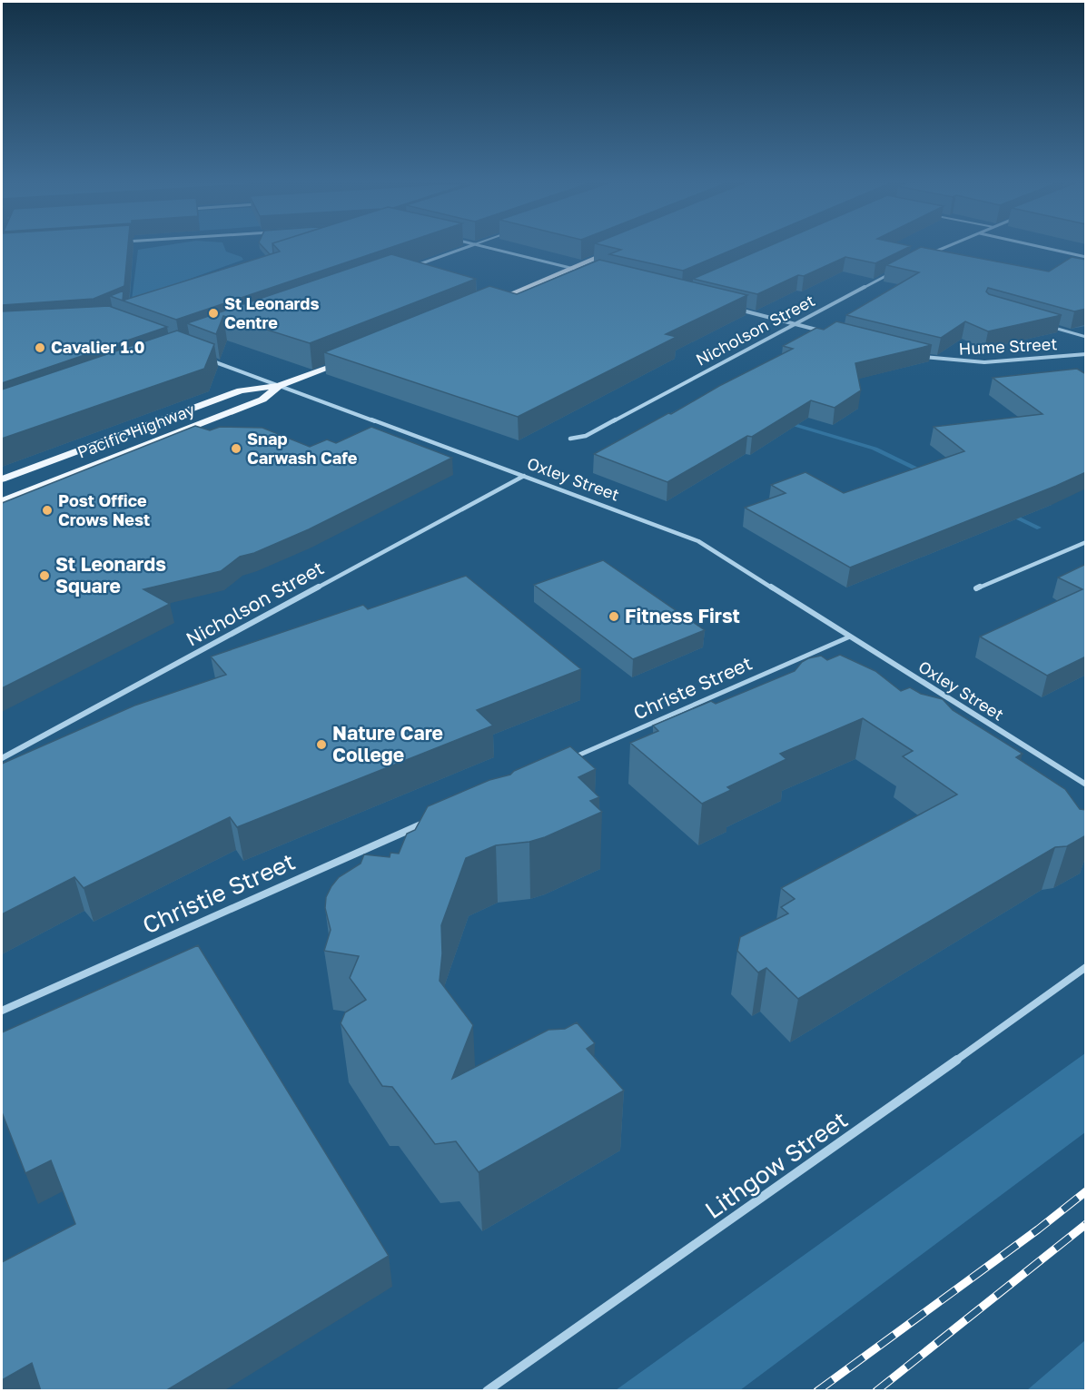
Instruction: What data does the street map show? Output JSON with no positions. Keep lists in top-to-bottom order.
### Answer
{
  "streets": {
    "main road": ["Pacific Highway"],
    "street": [
      "Nicholson Street",
      "Hume Street",
      "Oxley Street",
      "Christe Street",
      "Christie Street",
      "Lithgow Street"
    ]
  },
  "crossings": [
    ["Nicholson Street", "Oxley Street"],
    ["Pacific Highway", "Oxley Street"],
    ["Oxley Street", "Christe Street"]
  ],
  "places": [
    "St Leonards Centre",
    "Cavalier 1.0",
    "Snap Carwash Cafe",
    "Post Office Crows Nest",
    "St Leonards Square",
    "Fitness First",
    "Nature Care College"
  ]
}
